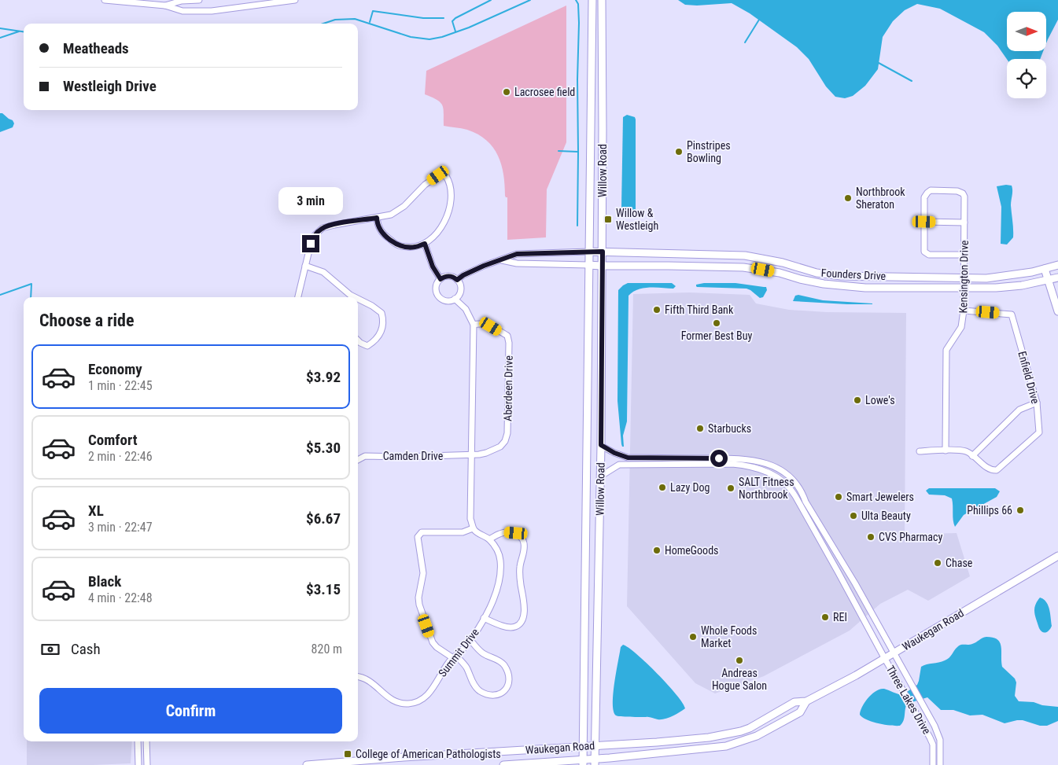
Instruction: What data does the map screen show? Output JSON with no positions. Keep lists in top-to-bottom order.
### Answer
{
  "streets": {
    "main road": ["Willow Road", "Founders Drive", "Waukegan Road"],
    "street": [
      "Kensington Drive",
      "Enfield Drive",
      "Aberdeen Drive",
      "Camden Drive",
      "Summit Drive",
      "Three Lakes Drive"
    ]
  },
  "crossings": [
    ["Willow Road", "Founders Drive"],
    ["Willow Road", "Waukegan Road"],
    ["Willow Road", "Three Lakes Drive"],
    ["Founders Drive", "Kensington Drive"],
    ["Kensington Drive", "Enfield Drive"],
    ["Aberdeen Drive", "Camden Drive"],
    ["Waukegan Road", "Three Lakes Drive"]
  ],
  "places": {
    "other": [
      "Lacrosee field",
      "Pinstripes Bowling",
      "Northbrook Sheraton",
      "Fifth Third Bank",
      "Former Best Buy",
      "Lowe's",
      "Starbucks",
      "Lazy Dog",
      "SALT Fitness Northbrook",
      "Smart Jewelers",
      "Phillips 66",
      "Ulta Beauty",
      "CVS Pharmacy",
      "HomeGoods",
      "Chase",
      "REI",
      "Whole Foods Market",
      "Andreas Hogue Salon"
    ],
    "transit": ["Willow & Westleigh", "College of American Pathologists"]
  },
  "north": "right",
  "page": {
    "banner": ["Meatheads", "Westleigh Drive"],
    "bubble": "3 min",
    "heading": "Choose a ride",
    "list": [
      {
        "name": "Economy",
        "note": "1 min · 22:45",
        "value": "$3.92"
      },
      {
        "name": "Comfort",
        "note": "2 min · 22:46",
        "value": "$5.30"
      },
      {
        "name": "XL",
        "note": "3 min · 22:47",
        "value": "$6.67"
      },
      {
        "name": "Black",
        "note": "4 min · 22:48",
        "value": "$3.15"
      }
    ],
    "pay": ["Cash", "820 m"],
    "buttons": "Confirm"
  }
}
